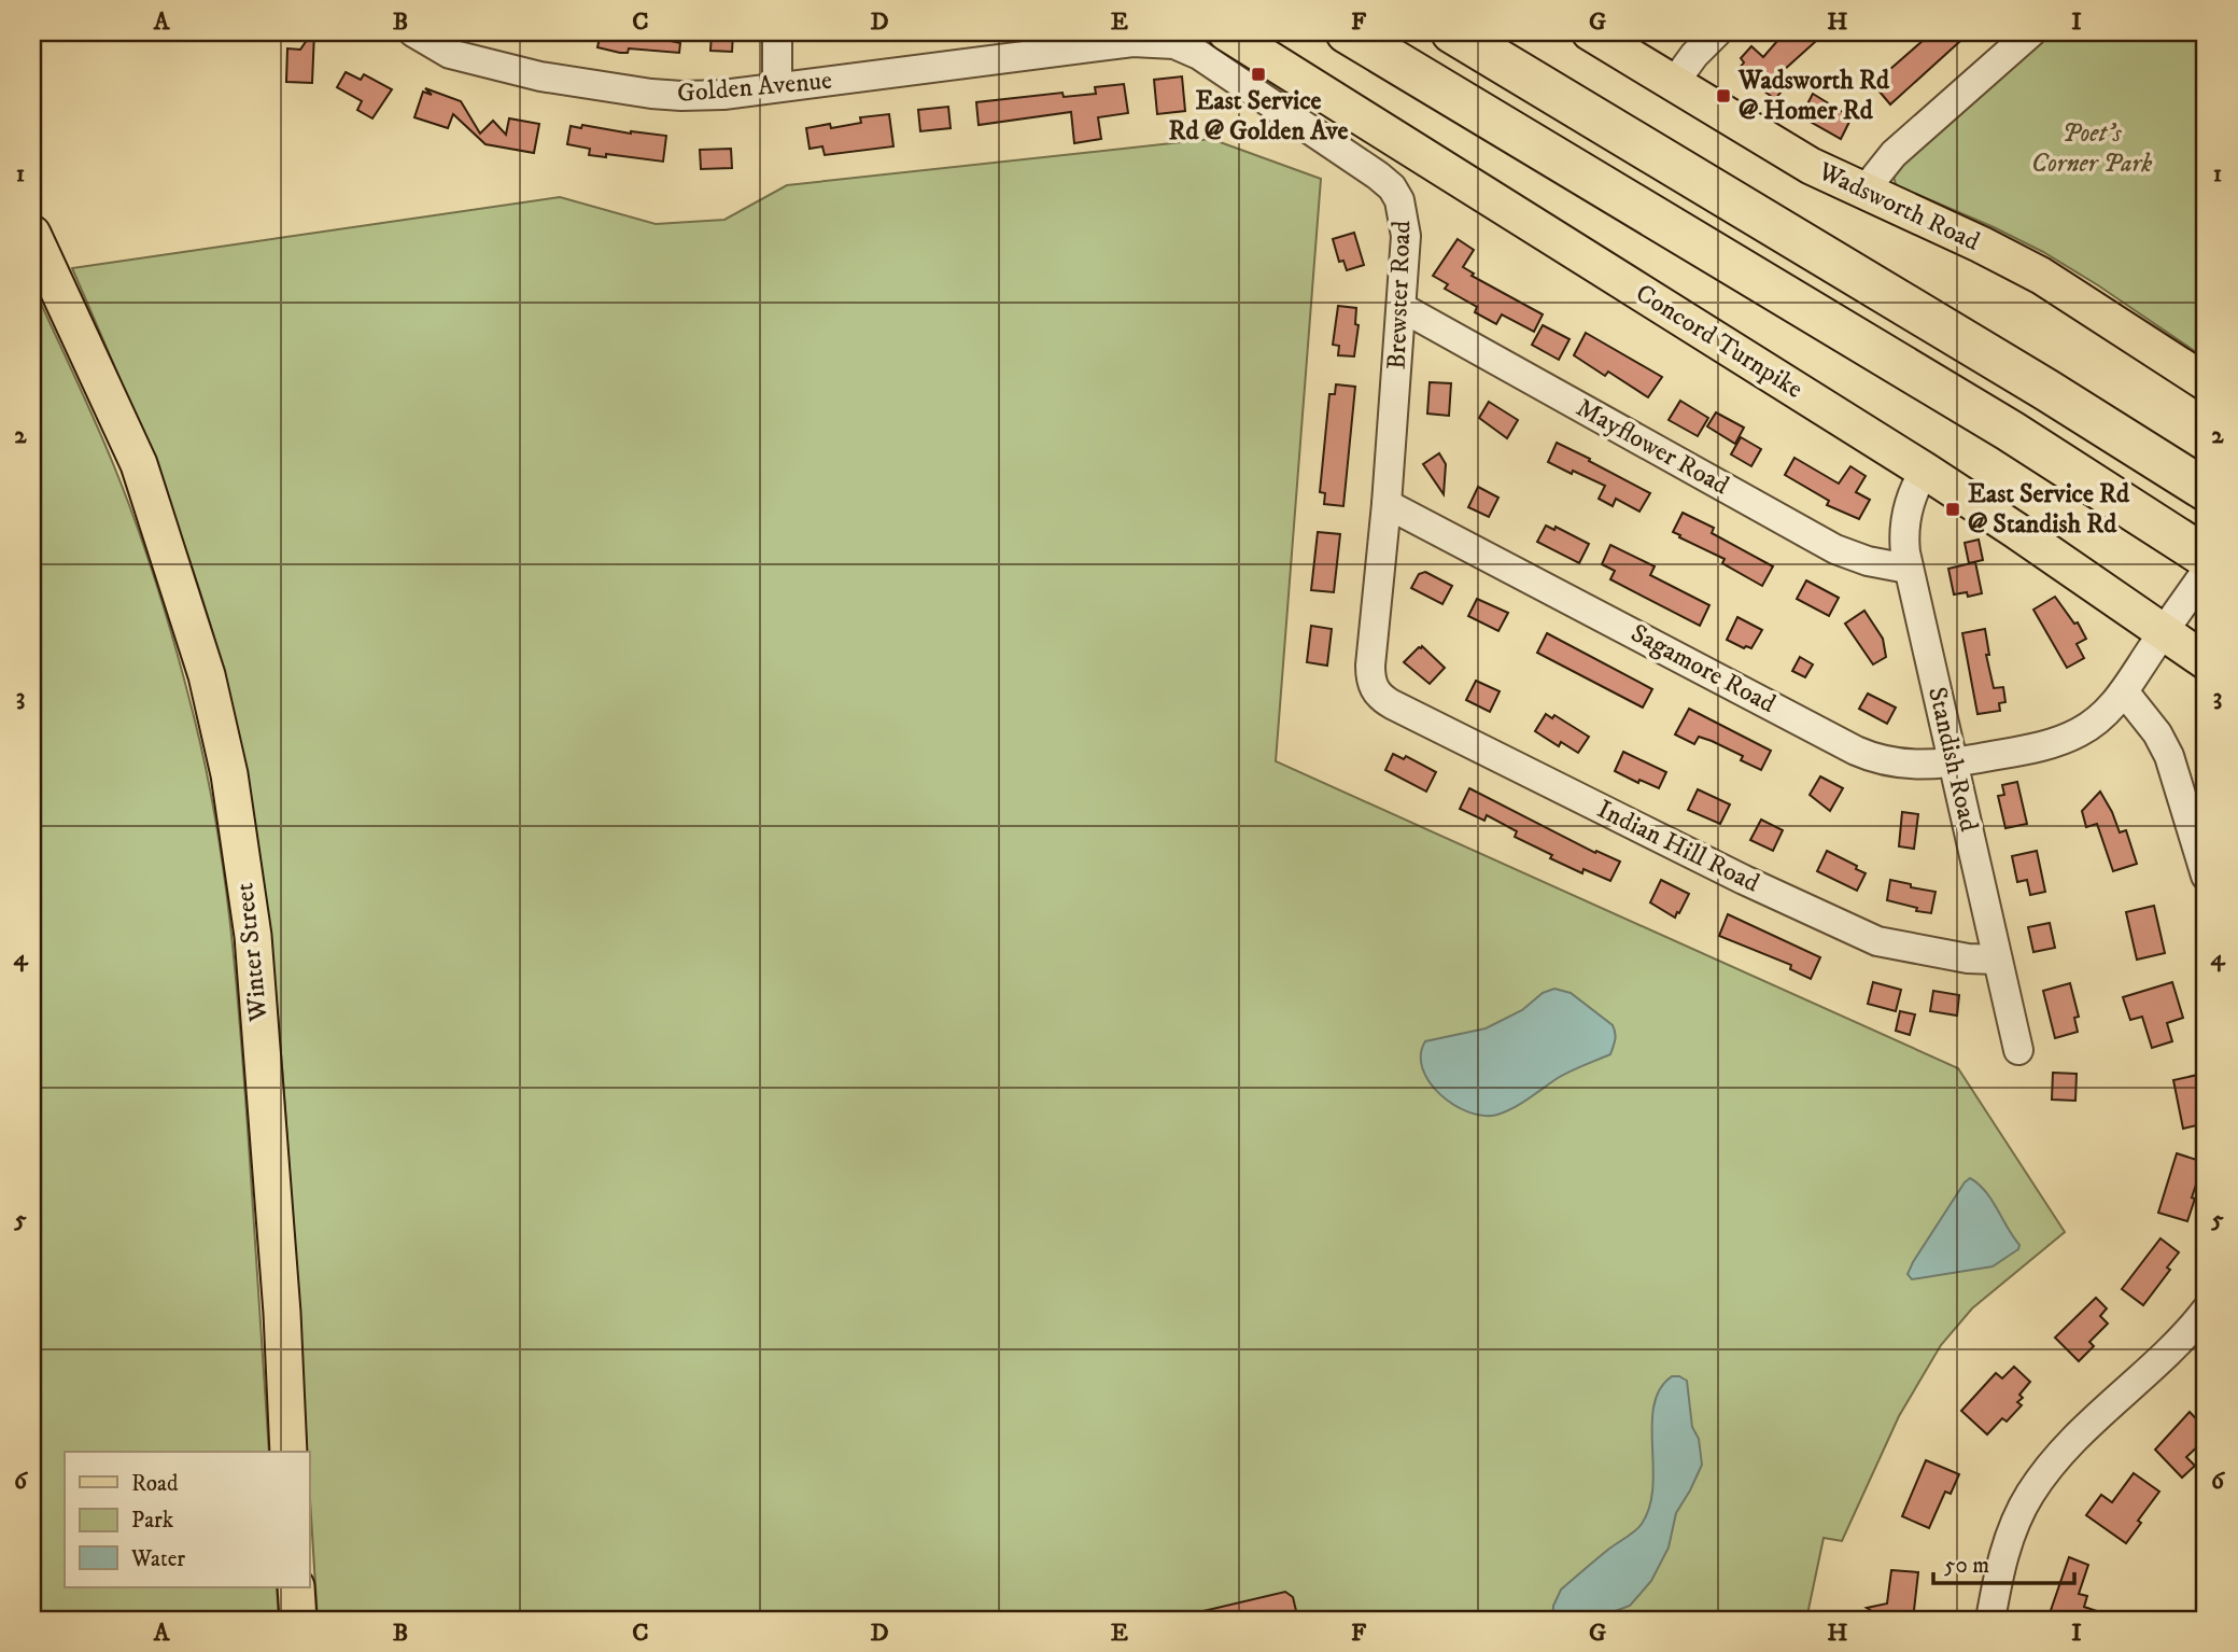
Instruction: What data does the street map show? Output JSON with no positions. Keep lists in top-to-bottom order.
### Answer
{
  "streets": {
    "main road": ["Wadsworth Road", "Concord Turnpike", "Winter Street"],
    "street": [
      "Golden Avenue",
      "Brewster Road",
      "Mayflower Road",
      "Sagamore Road",
      "Standish Road",
      "Indian Hill Road"
    ]
  },
  "crossings": [
    ["Golden Avenue", "Brewster Road"],
    ["Brewster Road", "Mayflower Road"],
    ["Brewster Road", "Sagamore Road"],
    ["Brewster Road", "Indian Hill Road"],
    ["Concord Turnpike", "Sagamore Road"],
    ["Concord Turnpike", "Standish Road"],
    ["Mayflower Road", "Standish Road"],
    ["Sagamore Road", "Standish Road"],
    ["Standish Road", "Indian Hill Road"]
  ],
  "parks": ["Poet's Corner Park"],
  "places": {
    "transit": ["East Service Rd @ Golden Ave", "Wadsworth Rd @ Homer Rd", "East Service Rd @ Standish Rd"]
  },
  "legend": ["Road", "Park", "Water"],
  "scale_bar": "50 m",
  "grid": {
    "columns": [
      "A",
      "B",
      "C",
      "D",
      "E",
      "F",
      "G",
      "H",
      "I"
    ],
    "rows": [
      "1",
      "2",
      "3",
      "4",
      "5",
      "6"
    ]
  }
}
